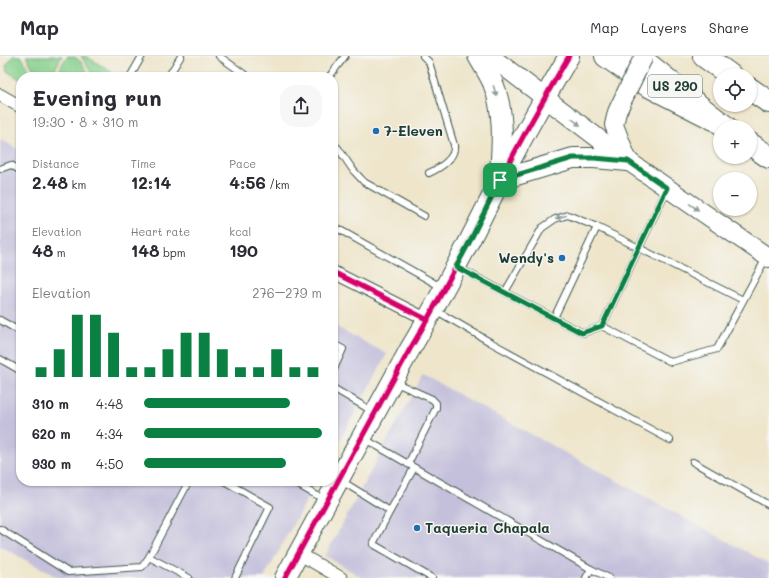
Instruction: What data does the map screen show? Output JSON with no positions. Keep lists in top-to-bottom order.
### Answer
{
  "streets": {
    "highway": ["US 290"]
  },
  "places": ["7-Eleven", "Wendy's", "Taqueria Chapala"],
  "page": {
    "header": "Map",
    "nav": ["Map", "Layers", "Share"],
    "map_buttons": ["+", "−"],
    "heading": ["Evening run", "19:30 · 8 × 310 m"],
    "stats": [
      ["Distance", "2.48 km"],
      ["Time", "12:14"],
      ["Pace", "4:56 /km"],
      ["Elevation", "48 m"],
      ["Heart rate", "148 bpm"],
      ["kcal", "190"]
    ],
    "chart": ["Elevation", "276–279 m"],
    "list": [
      {
        "name": "310 m",
        "note": "4:48"
      },
      {
        "name": "620 m",
        "note": "4:34"
      },
      {
        "name": "930 m",
        "note": "4:50"
      }
    ]
  }
}
